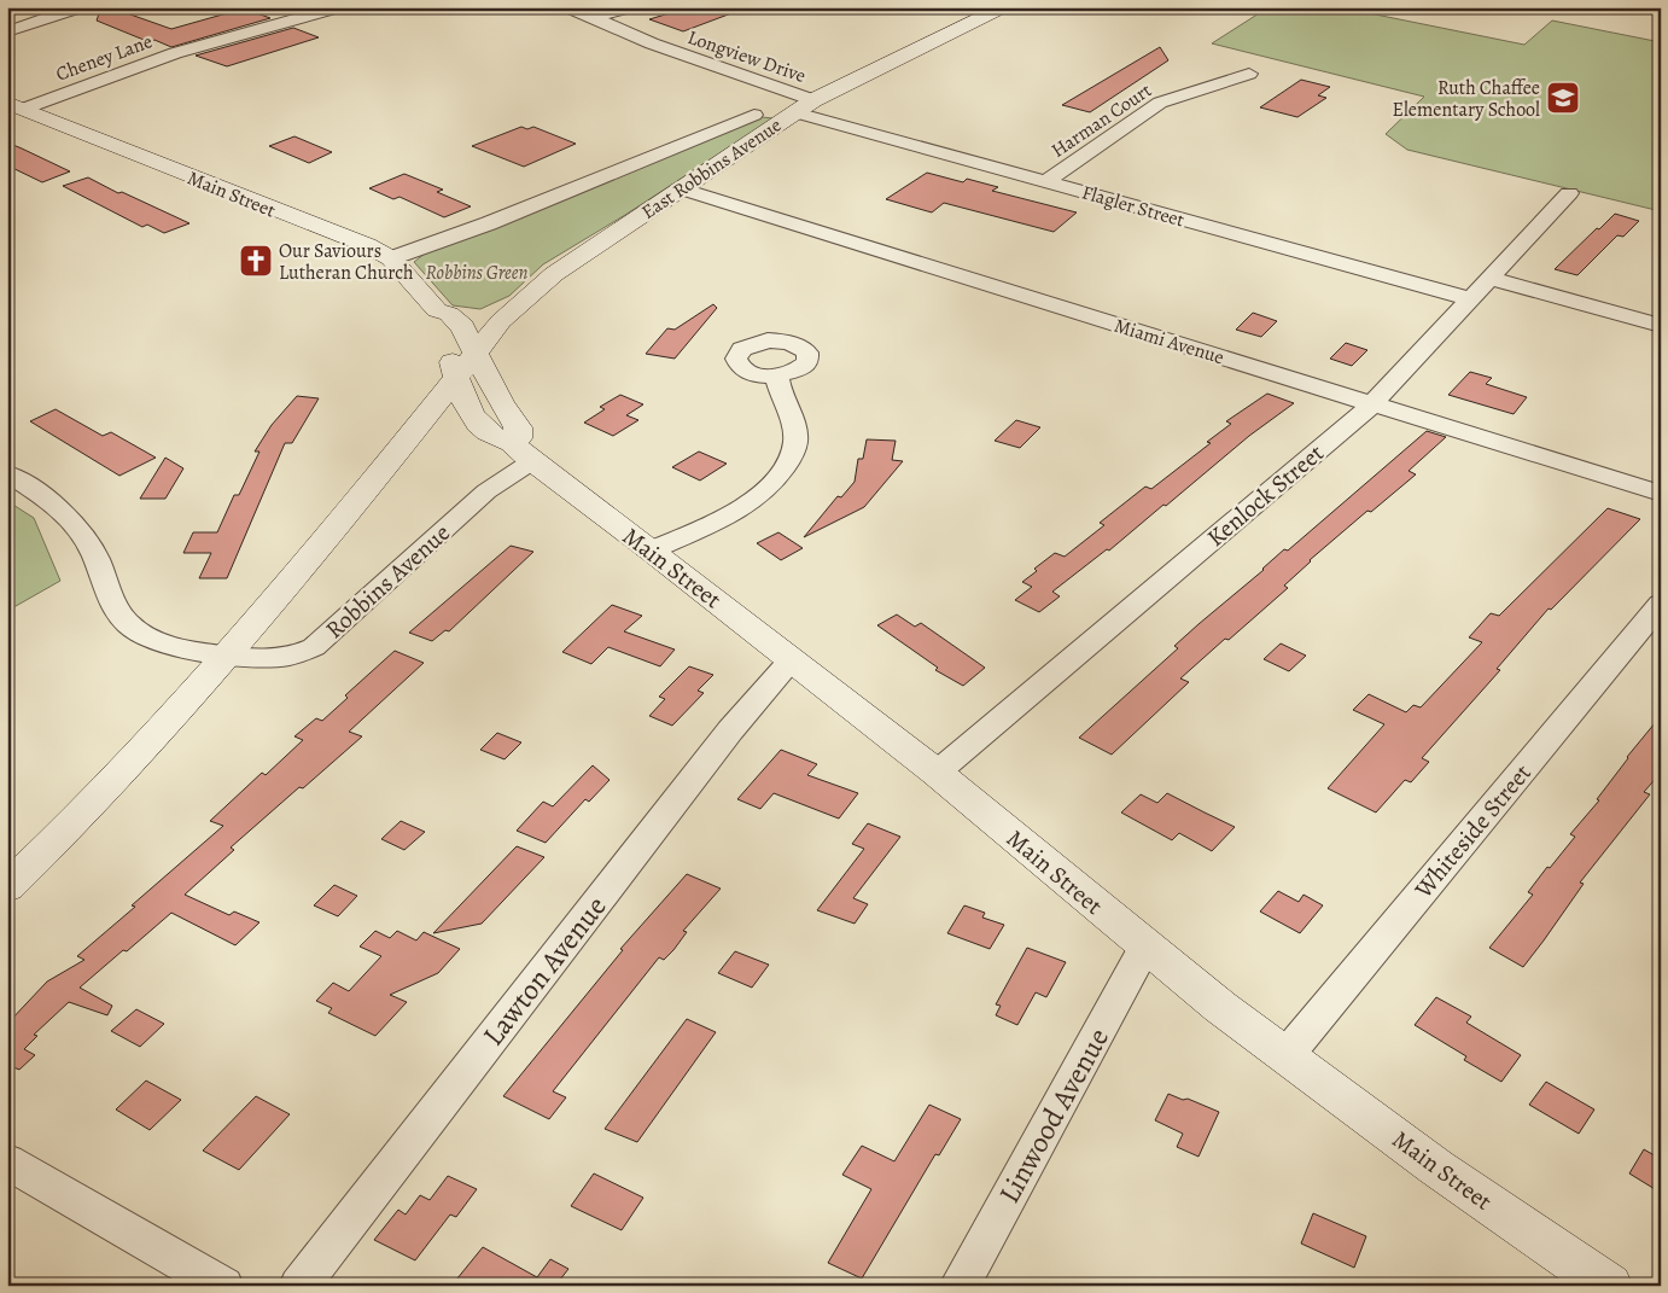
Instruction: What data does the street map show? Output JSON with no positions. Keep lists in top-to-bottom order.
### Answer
{
  "streets": {
    "main road": ["East Robbins Avenue", "Main Street"],
    "street": [
      "Longview Drive",
      "Cheney Lane",
      "Harman Court",
      "Flagler Street",
      "Miami Avenue",
      "Kenlock Street",
      "Robbins Avenue",
      "Whiteside Street",
      "Lawton Avenue",
      "Linwood Avenue"
    ]
  },
  "crossings": [
    ["Longview Drive", "East Robbins Avenue"],
    ["Longview Drive", "Flagler Street"],
    ["Cheney Lane", "Main Street"],
    ["Harman Court", "Flagler Street"],
    ["East Robbins Avenue", "Main Street"],
    ["East Robbins Avenue", "Flagler Street"],
    ["East Robbins Avenue", "Miami Avenue"],
    ["Main Street", "Kenlock Street"],
    ["Main Street", "Robbins Avenue"],
    ["Main Street", "Whiteside Street"],
    ["Main Street", "Lawton Avenue"],
    ["Main Street", "Linwood Avenue"],
    ["Flagler Street", "Kenlock Street"],
    ["Miami Avenue", "Kenlock Street"]
  ],
  "parks": ["Robbins Green"],
  "places": {
    "school or university": ["Ruth Chaffee Elementary School"],
    "church": ["Our Saviours Lutheran Church"]
  }
}
